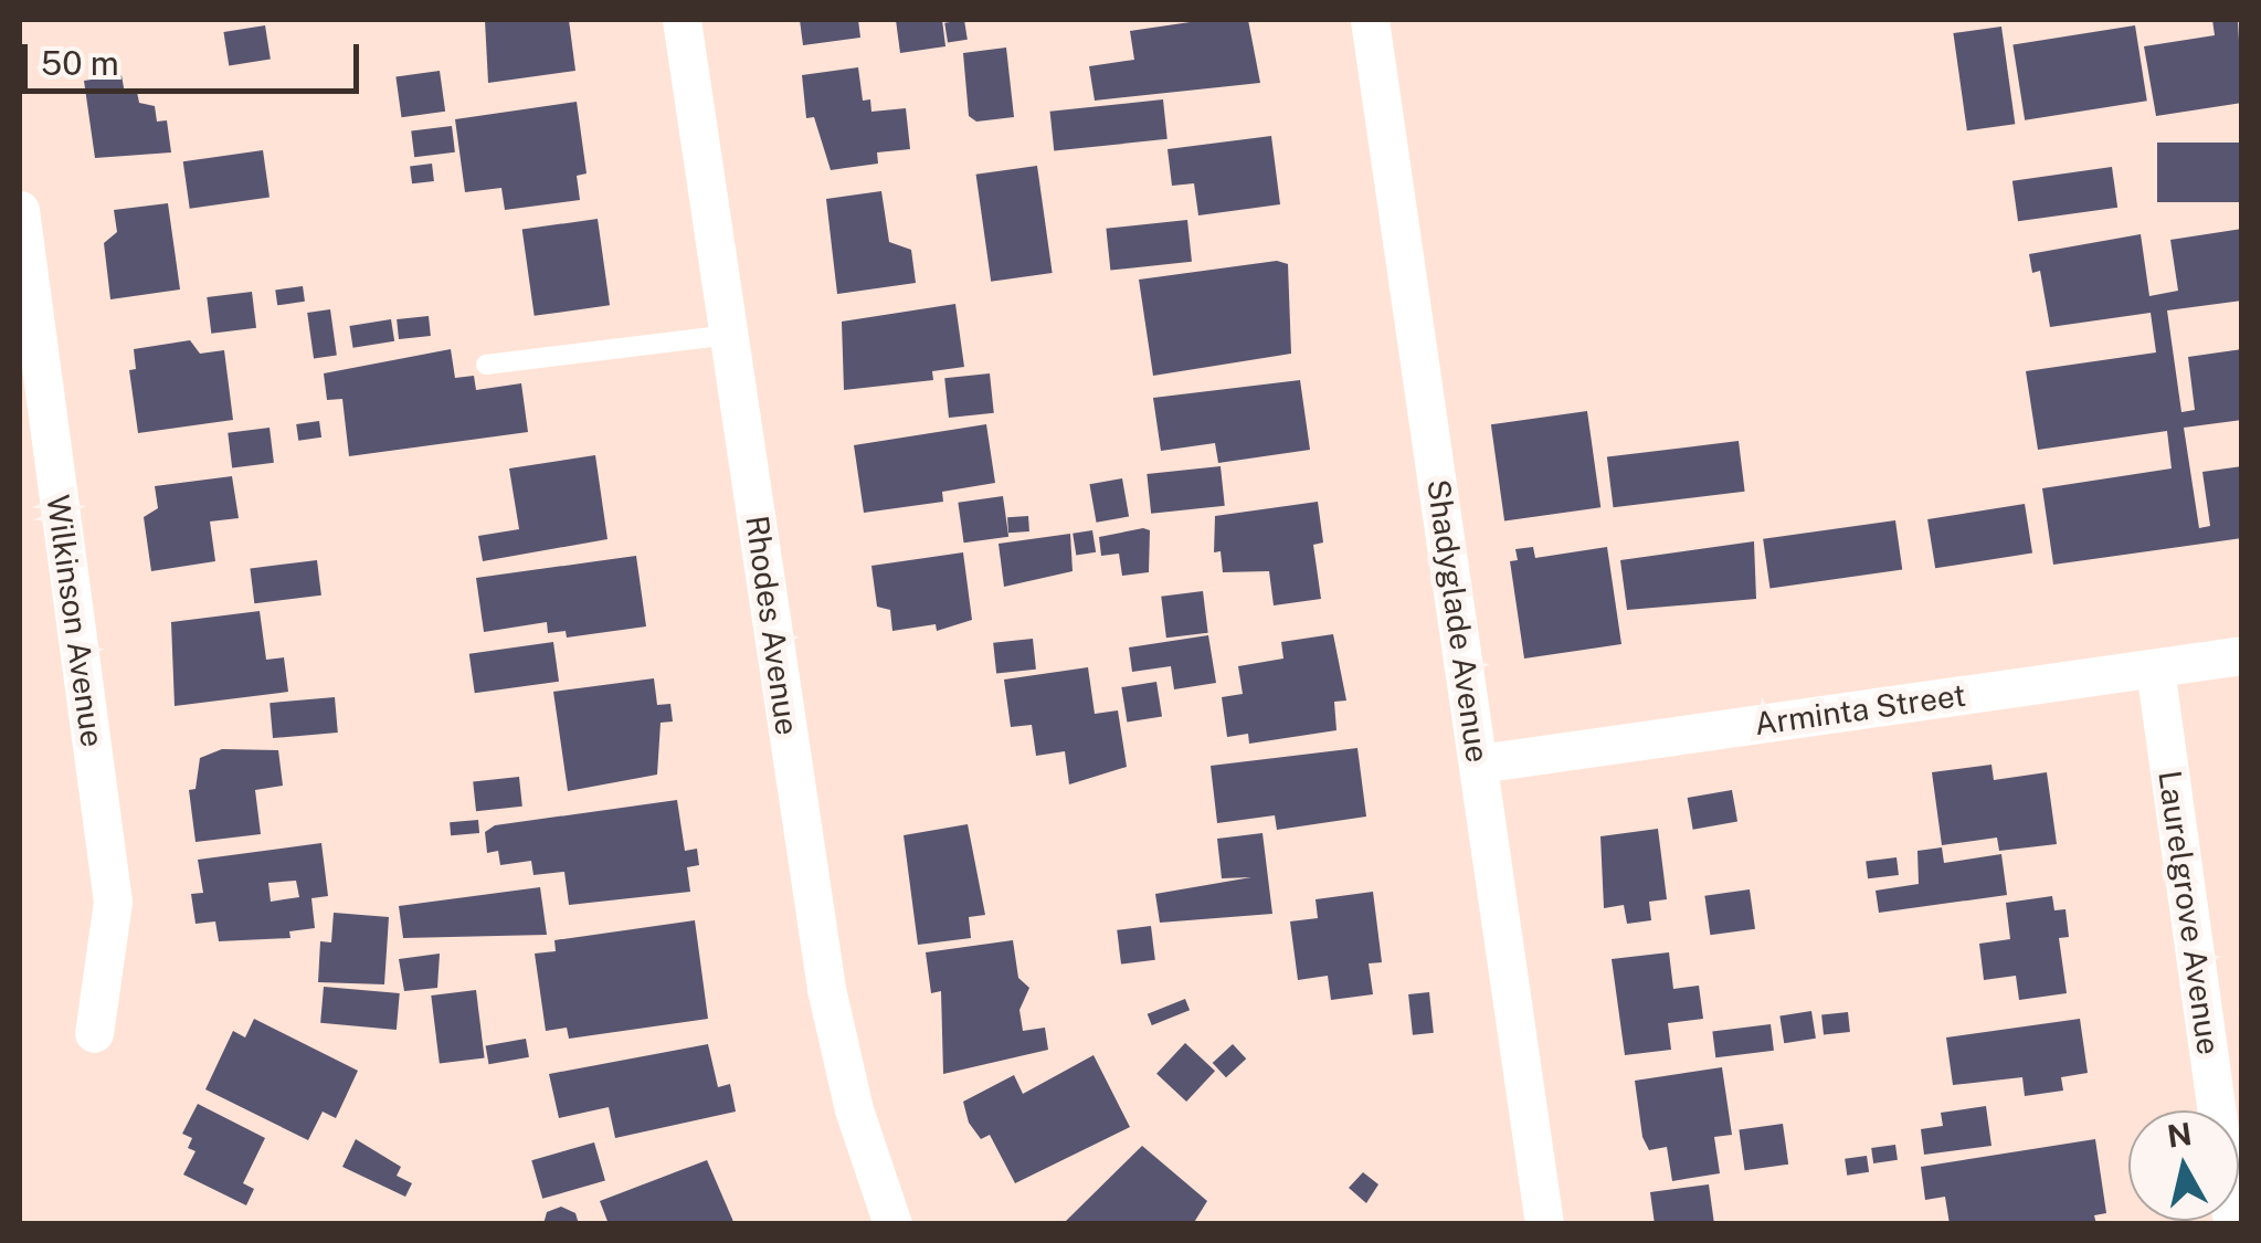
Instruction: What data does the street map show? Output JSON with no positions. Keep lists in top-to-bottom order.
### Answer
{
  "streets": {
    "street": [
      "Wilkinson Avenue",
      "Shadyglade Avenue",
      "Rhodes Avenue",
      "Arminta Street",
      "Laurelgrove Avenue"
    ]
  },
  "crossings": [
    ["Shadyglade Avenue", "Arminta Street"],
    ["Arminta Street", "Laurelgrove Avenue"]
  ],
  "scale_bar": "50 m",
  "north": "top"
}
